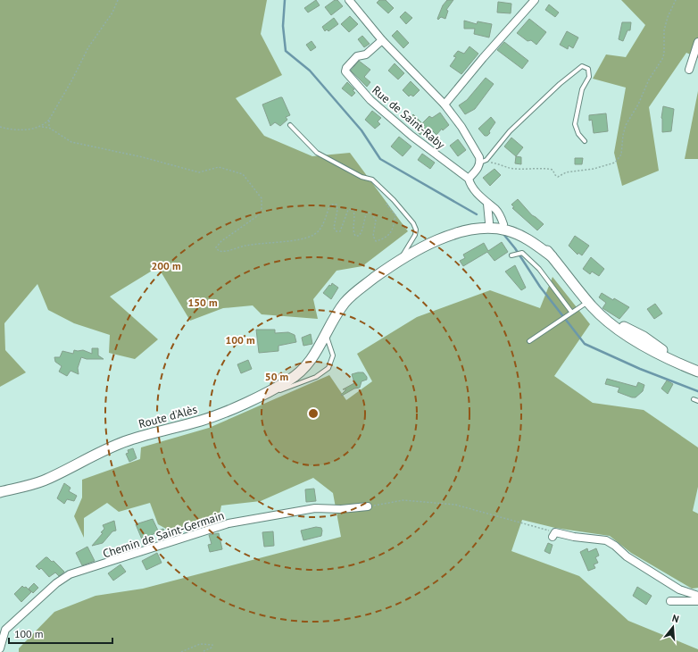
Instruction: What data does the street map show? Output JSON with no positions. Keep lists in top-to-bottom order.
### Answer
{
  "streets": {
    "main road": ["Route d'Alès"],
    "street": ["Rue de Saint-Raby", "Chemin de Saint-Germain"]
  },
  "scale_bar": "100 m",
  "north": "top",
  "rings": [
    "200 m",
    "150 m",
    "100 m",
    "50 m"
  ]
}
